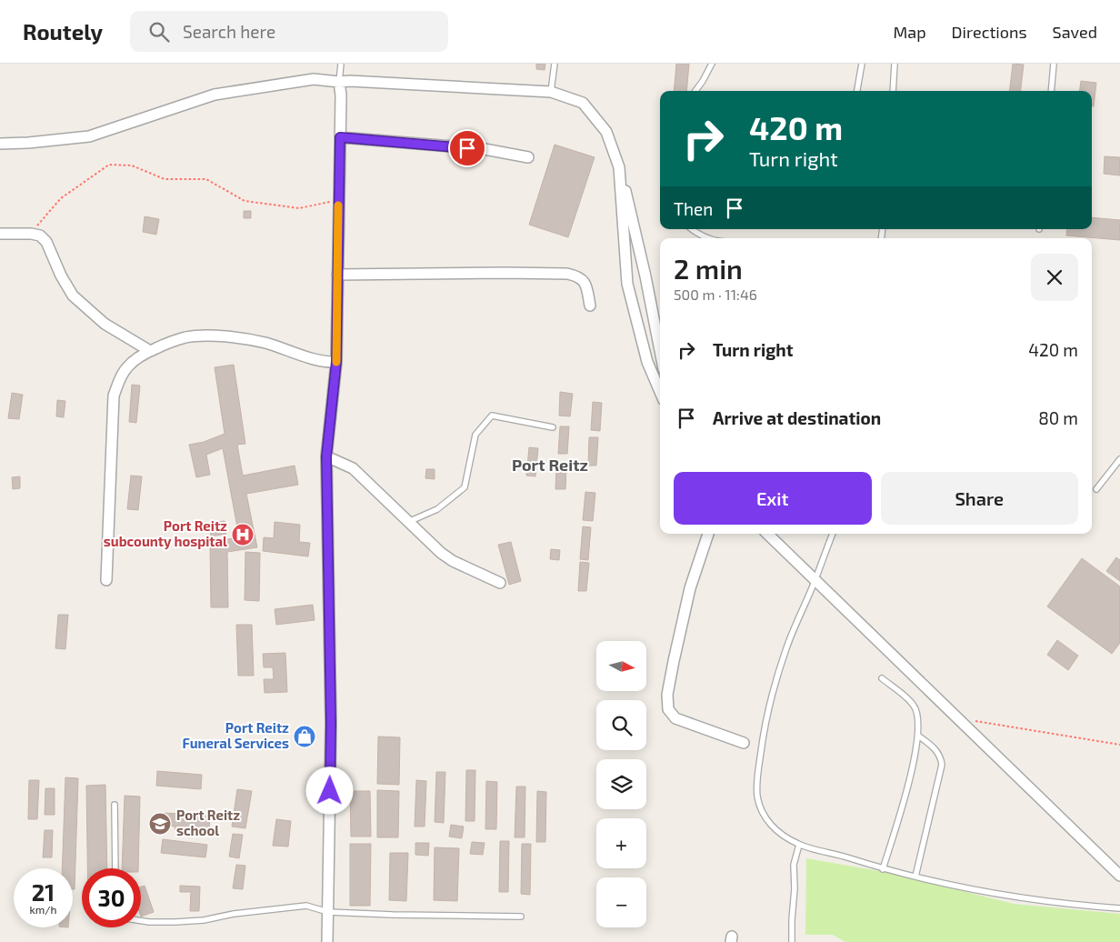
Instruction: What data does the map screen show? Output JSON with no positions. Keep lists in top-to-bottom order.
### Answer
{
  "districts": ["Port Reitz"],
  "places": {
    "hospital": ["Port Reitz subcounty hospital"],
    "shop": ["Port Reitz Funeral Services"],
    "school or university": ["Port Reitz school"]
  },
  "north": "right",
  "page": {
    "header": "Routely",
    "search": "Search here",
    "nav": ["Map", "Directions", "Saved"],
    "turn": ["420 m", "Turn right"],
    "then": "Then",
    "heading": ["2 min", "500 m · 11:46"],
    "list": [
      {
        "name": "Turn right",
        "value": "420 m"
      },
      {
        "name": "Arrive at destination",
        "value": "80 m"
      }
    ],
    "buttons": ["Exit", "Share"],
    "map_buttons": ["+", "−"],
    "speed": "21 km/h",
    "limit": "30"
  }
}
